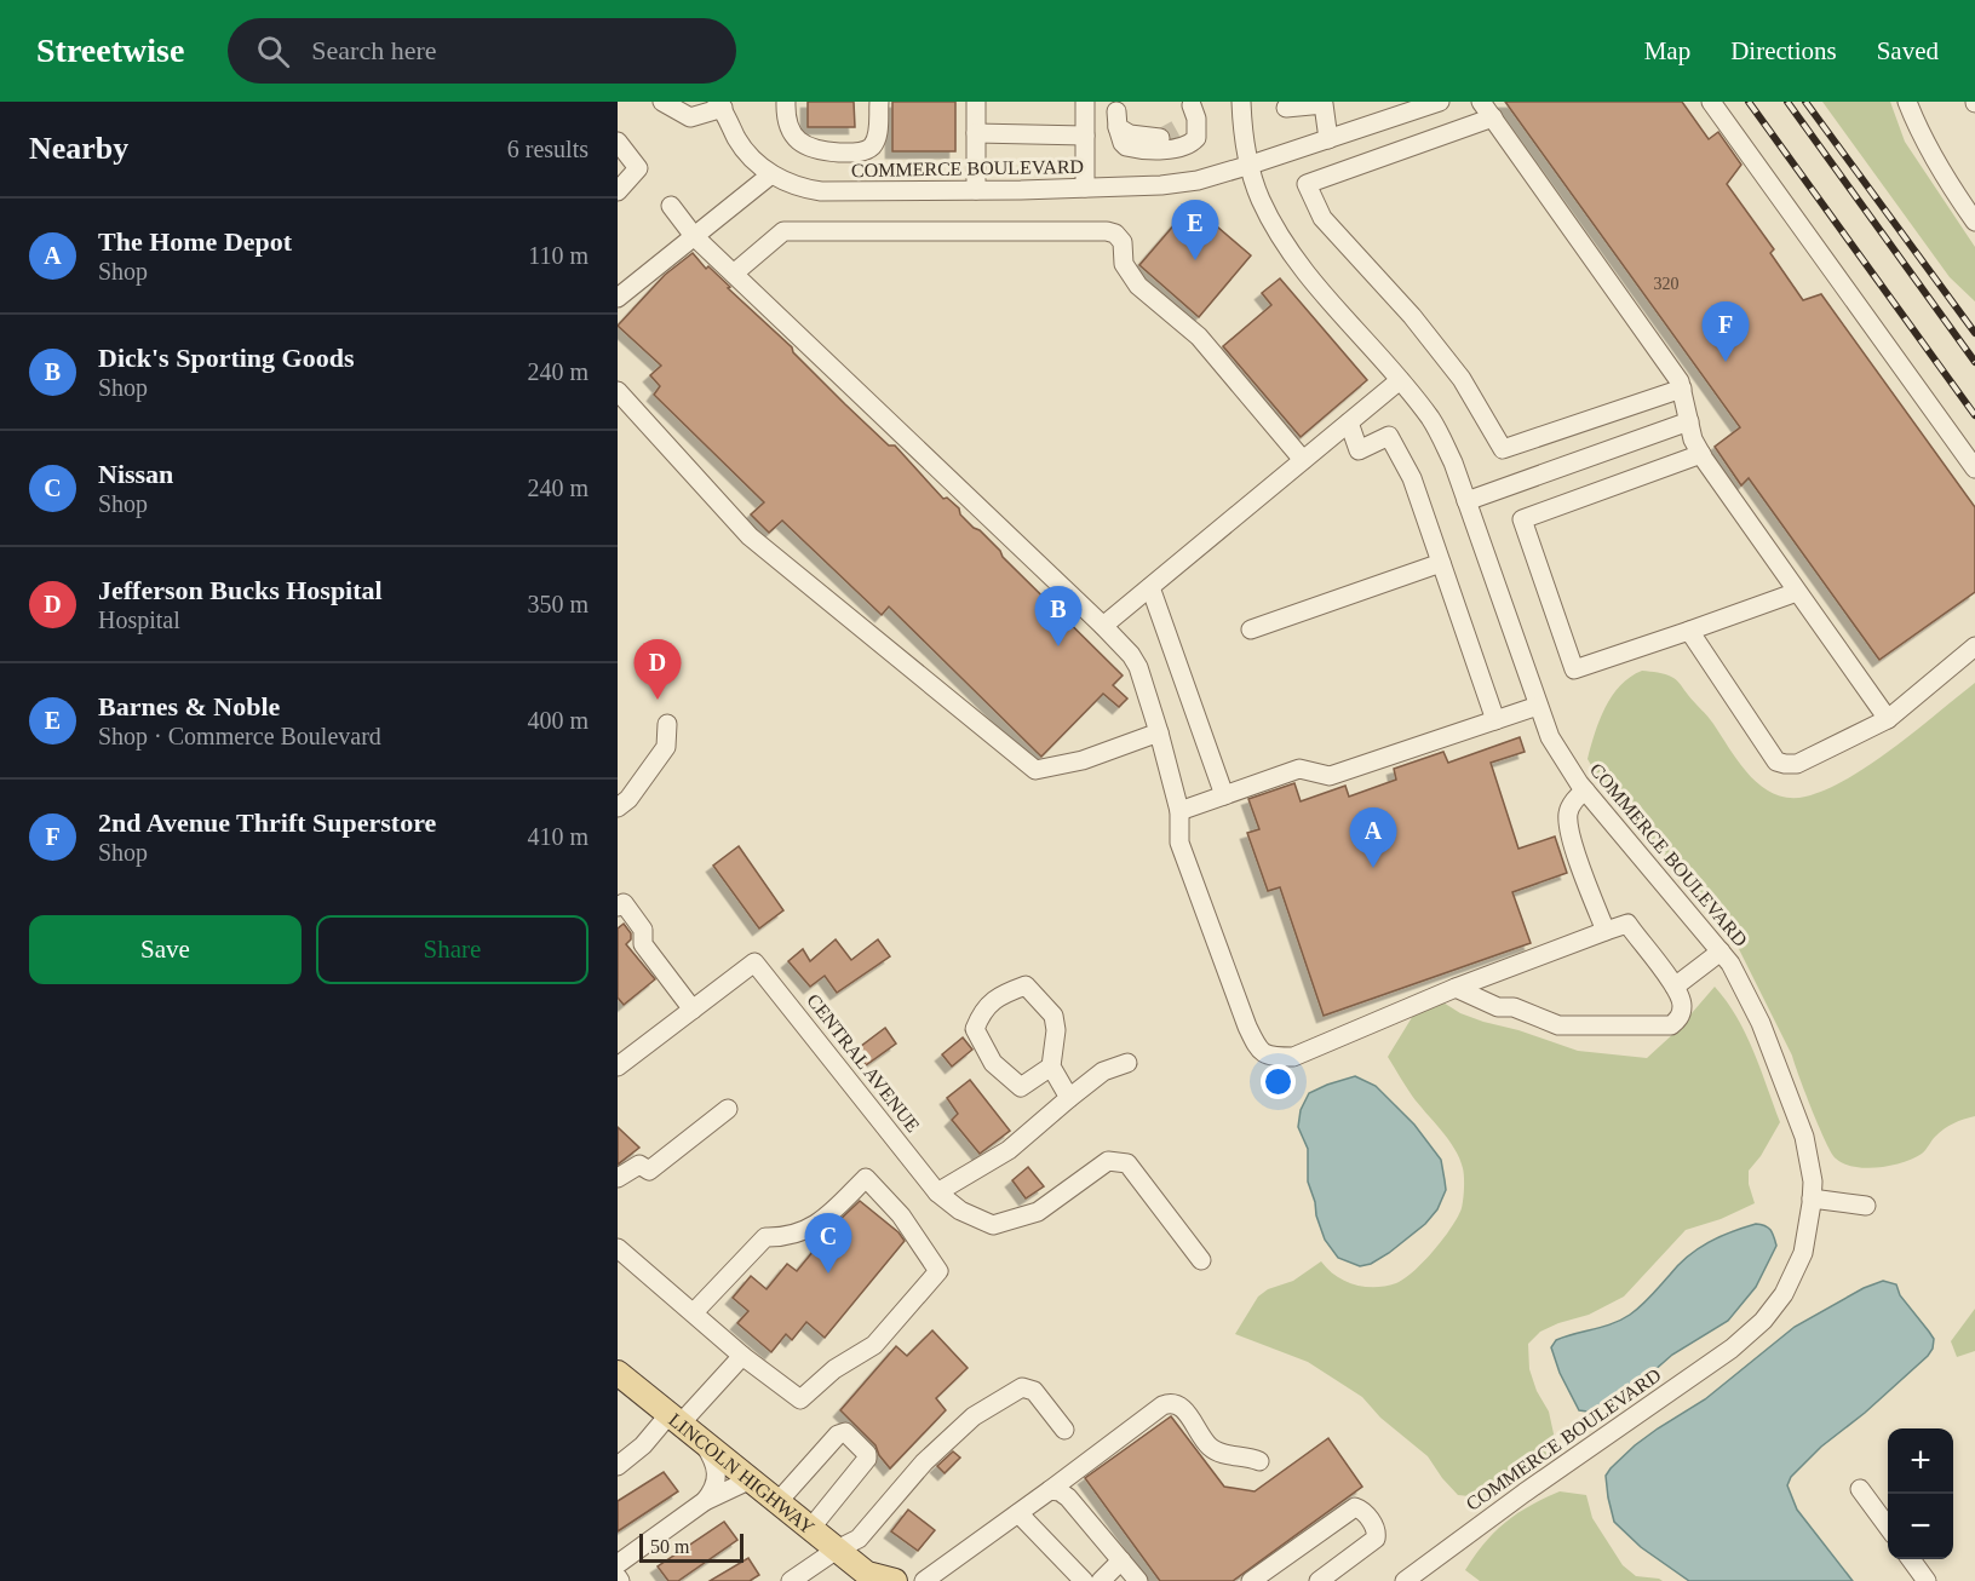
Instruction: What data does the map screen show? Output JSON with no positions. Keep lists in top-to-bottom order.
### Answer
{
  "streets": {
    "main road": ["LINCOLN HIGHWAY"],
    "street": ["COMMERCE BOULEVARD", "CENTRAL AVENUE"]
  },
  "house_numbers": ["320"],
  "scale_bar": "50 m",
  "page": {
    "header": "Streetwise",
    "search": "Search here",
    "nav": ["Map", "Directions", "Saved"],
    "heading": ["Nearby", "6 results"],
    "list": [
      {
        "mark": "A",
        "name": "The Home Depot",
        "note": "Shop",
        "value": "110 m"
      },
      {
        "mark": "B",
        "name": "Dick's Sporting Goods",
        "note": "Shop",
        "value": "240 m"
      },
      {
        "mark": "C",
        "name": "Nissan",
        "note": "Shop",
        "value": "240 m"
      },
      {
        "mark": "D",
        "name": "Jefferson Bucks Hospital",
        "note": "Hospital",
        "value": "350 m"
      },
      {
        "mark": "E",
        "name": "Barnes & Noble",
        "note": "Shop · Commerce Boulevard",
        "value": "400 m"
      },
      {
        "mark": "F",
        "name": "2nd Avenue Thrift Superstore",
        "note": "Shop",
        "value": "410 m"
      }
    ],
    "pins": [
      "E",
      "F",
      "B",
      "D",
      "A",
      "C"
    ],
    "buttons": ["Save", "Share"],
    "map_buttons": ["+", "−"],
    "scale": "50 m"
  }
}
